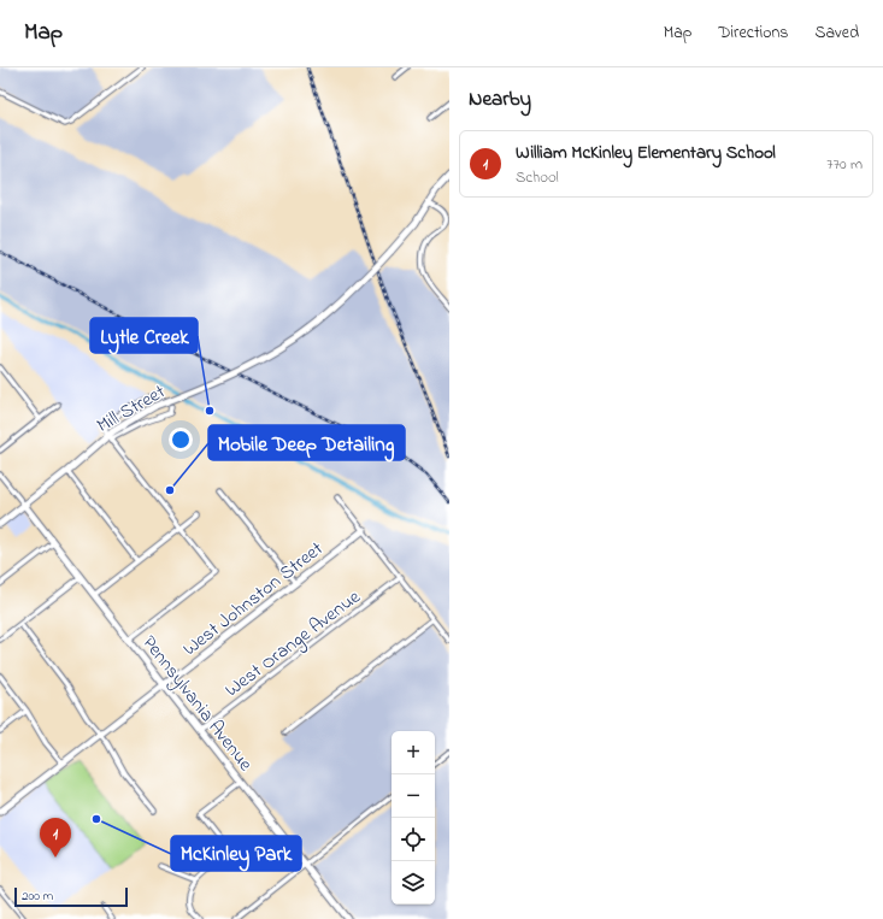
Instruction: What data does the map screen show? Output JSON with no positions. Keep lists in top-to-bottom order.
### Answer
{
  "streets": {
    "street": [
      "Mill Street",
      "West Johnston Street",
      "West Orange Avenue",
      "Pennsylvania Avenue"
    ]
  },
  "crossings": [
    ["Mill Street", "Pennsylvania Avenue"],
    ["West Johnston Street", "Pennsylvania Avenue"],
    ["West Orange Avenue", "Pennsylvania Avenue"]
  ],
  "places": ["Lytle Creek", "Mobile Deep Detailing", "McKinley Park"],
  "scale_bar": "200 m",
  "page": {
    "header": "Map",
    "nav": ["Map", "Directions", "Saved"],
    "heading": "Nearby",
    "list": [
      {
        "mark": "1",
        "name": "William McKinley Elementary School",
        "note": "School",
        "value": "770 m"
      }
    ],
    "map_buttons": ["+", "−"],
    "pins": "1",
    "scale": "200 m"
  }
}
